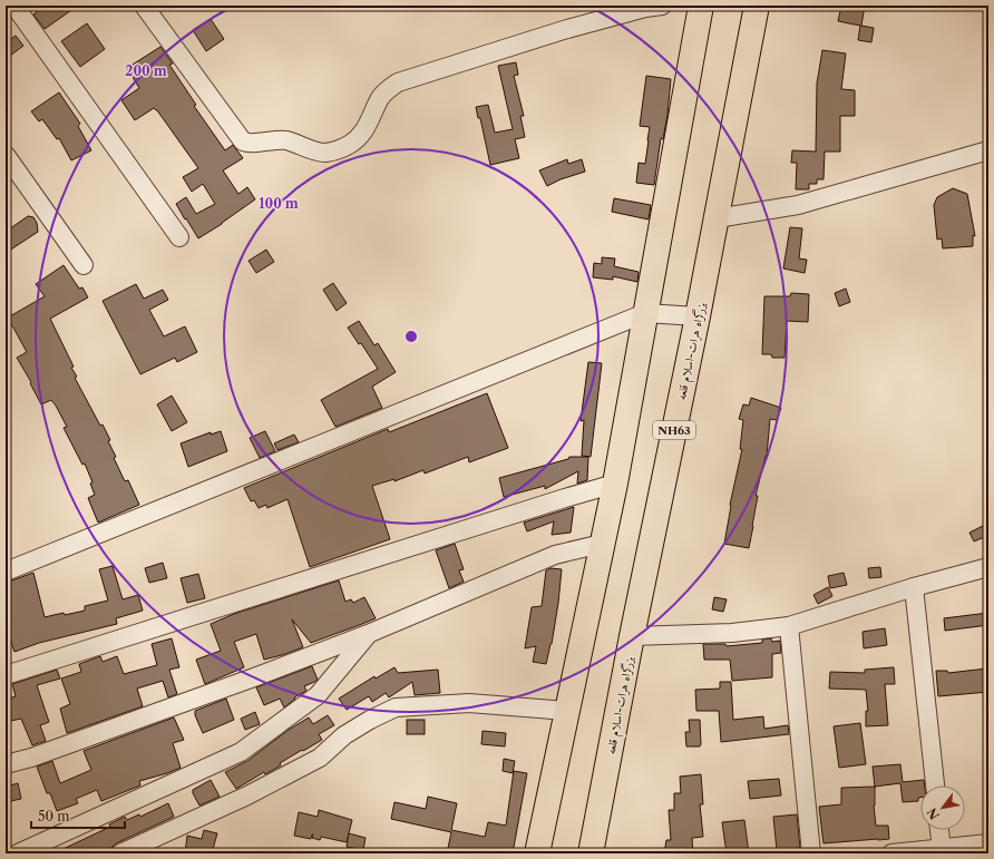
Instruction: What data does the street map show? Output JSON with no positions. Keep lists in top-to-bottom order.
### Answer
{
  "streets": {
    "highway": ["بزرگراه هرات-اسلام قلعه", "NH63"]
  },
  "scale_bar": "50 m",
  "north": "bottom left",
  "rings": ["200 m", "100 m"]
}
